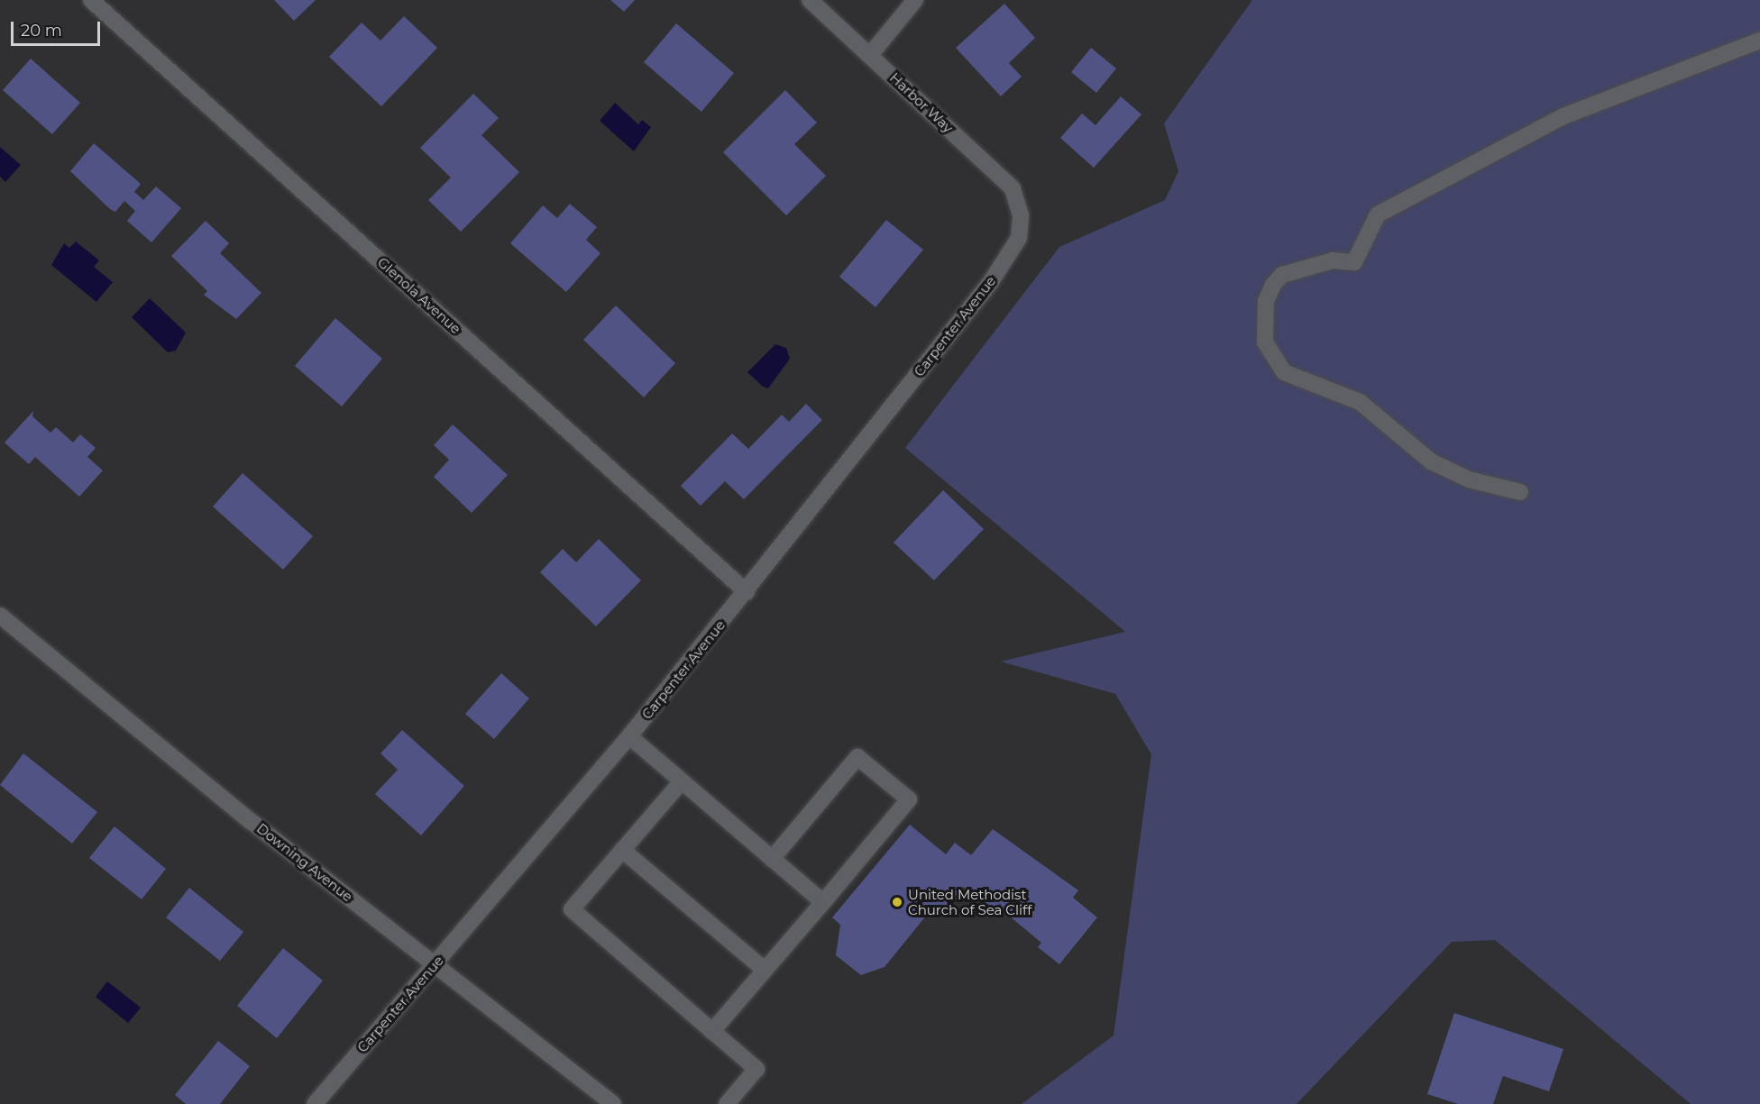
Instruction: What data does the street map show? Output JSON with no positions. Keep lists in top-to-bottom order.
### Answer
{
  "streets": {
    "street": [
      "Harbor Way",
      "Glenola Avenue",
      "Carpenter Avenue",
      "Downing Avenue"
    ]
  },
  "crossings": [
    ["Harbor Way", "Carpenter Avenue"],
    ["Glenola Avenue", "Carpenter Avenue"],
    ["Carpenter Avenue", "Downing Avenue"]
  ],
  "places": ["United Methodist Church of Sea Cliff"],
  "scale_bar": "20 m"
}
